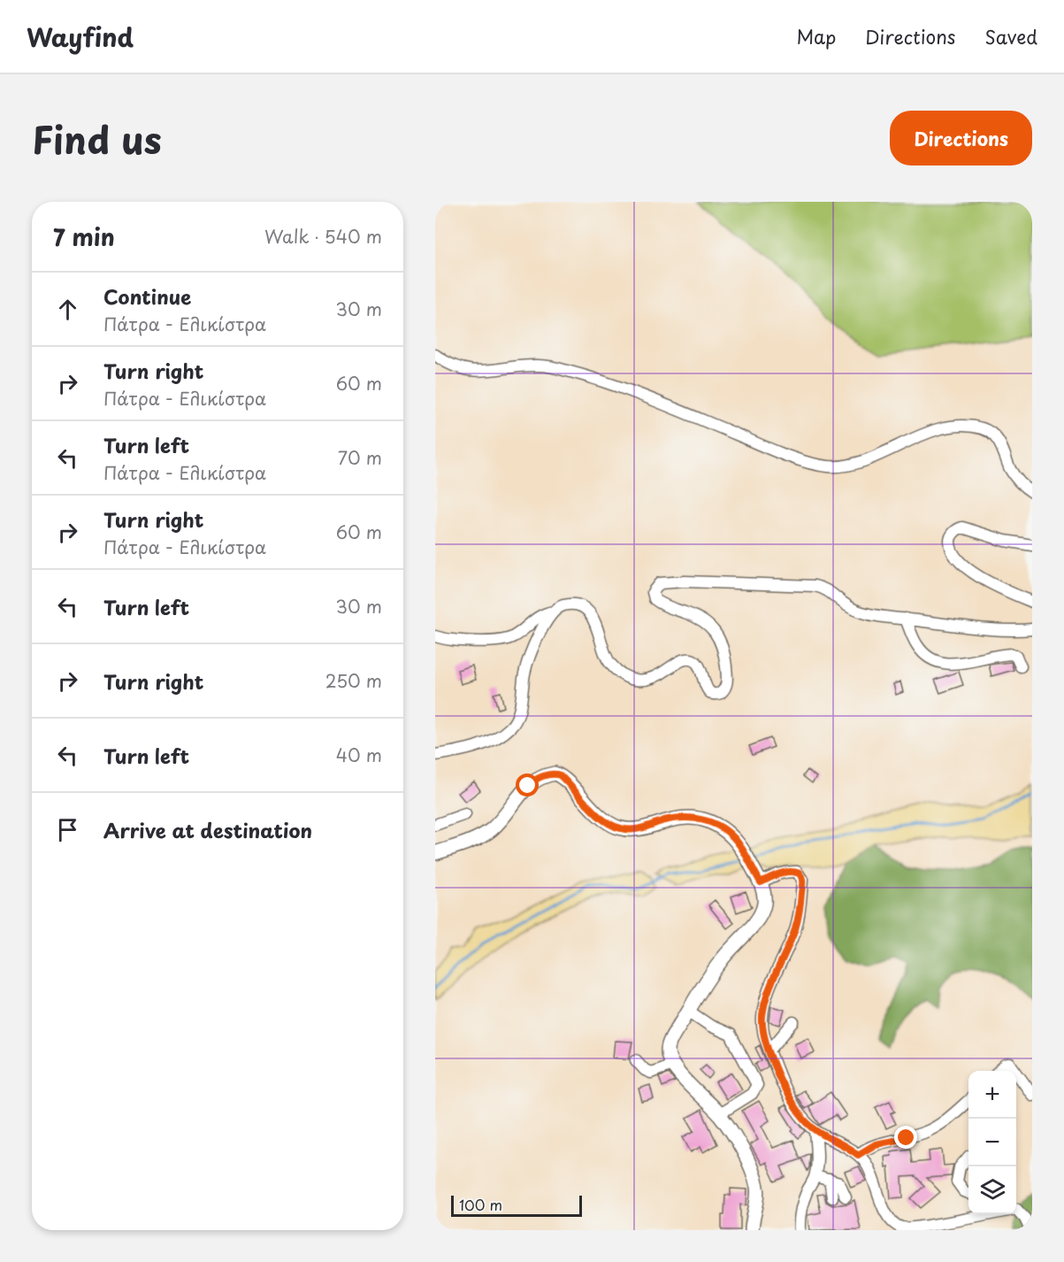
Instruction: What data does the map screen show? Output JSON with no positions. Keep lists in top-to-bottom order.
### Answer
{
  "scale_bar": "100 m",
  "page": {
    "header": "Wayfind",
    "nav": ["Map", "Directions", "Saved"],
    "title": "Find us",
    "buttons": "Directions",
    "heading": ["7 min", "Walk · 540 m"],
    "list": [
      ["Continue", "Πάτρα - Ελικίστρα", "30 m"],
      ["Turn right", "Πάτρα - Ελικίστρα", "60 m"],
      ["Turn left", "Πάτρα - Ελικίστρα", "70 m"],
      ["Turn right", "Πάτρα - Ελικίστρα", "60 m"],
      ["Turn left", "30 m"],
      ["Turn right", "250 m"],
      ["Turn left", "40 m"],
      "Arrive at destination"
    ],
    "map_buttons": ["+", "−"],
    "scale": "100 m"
  }
}
